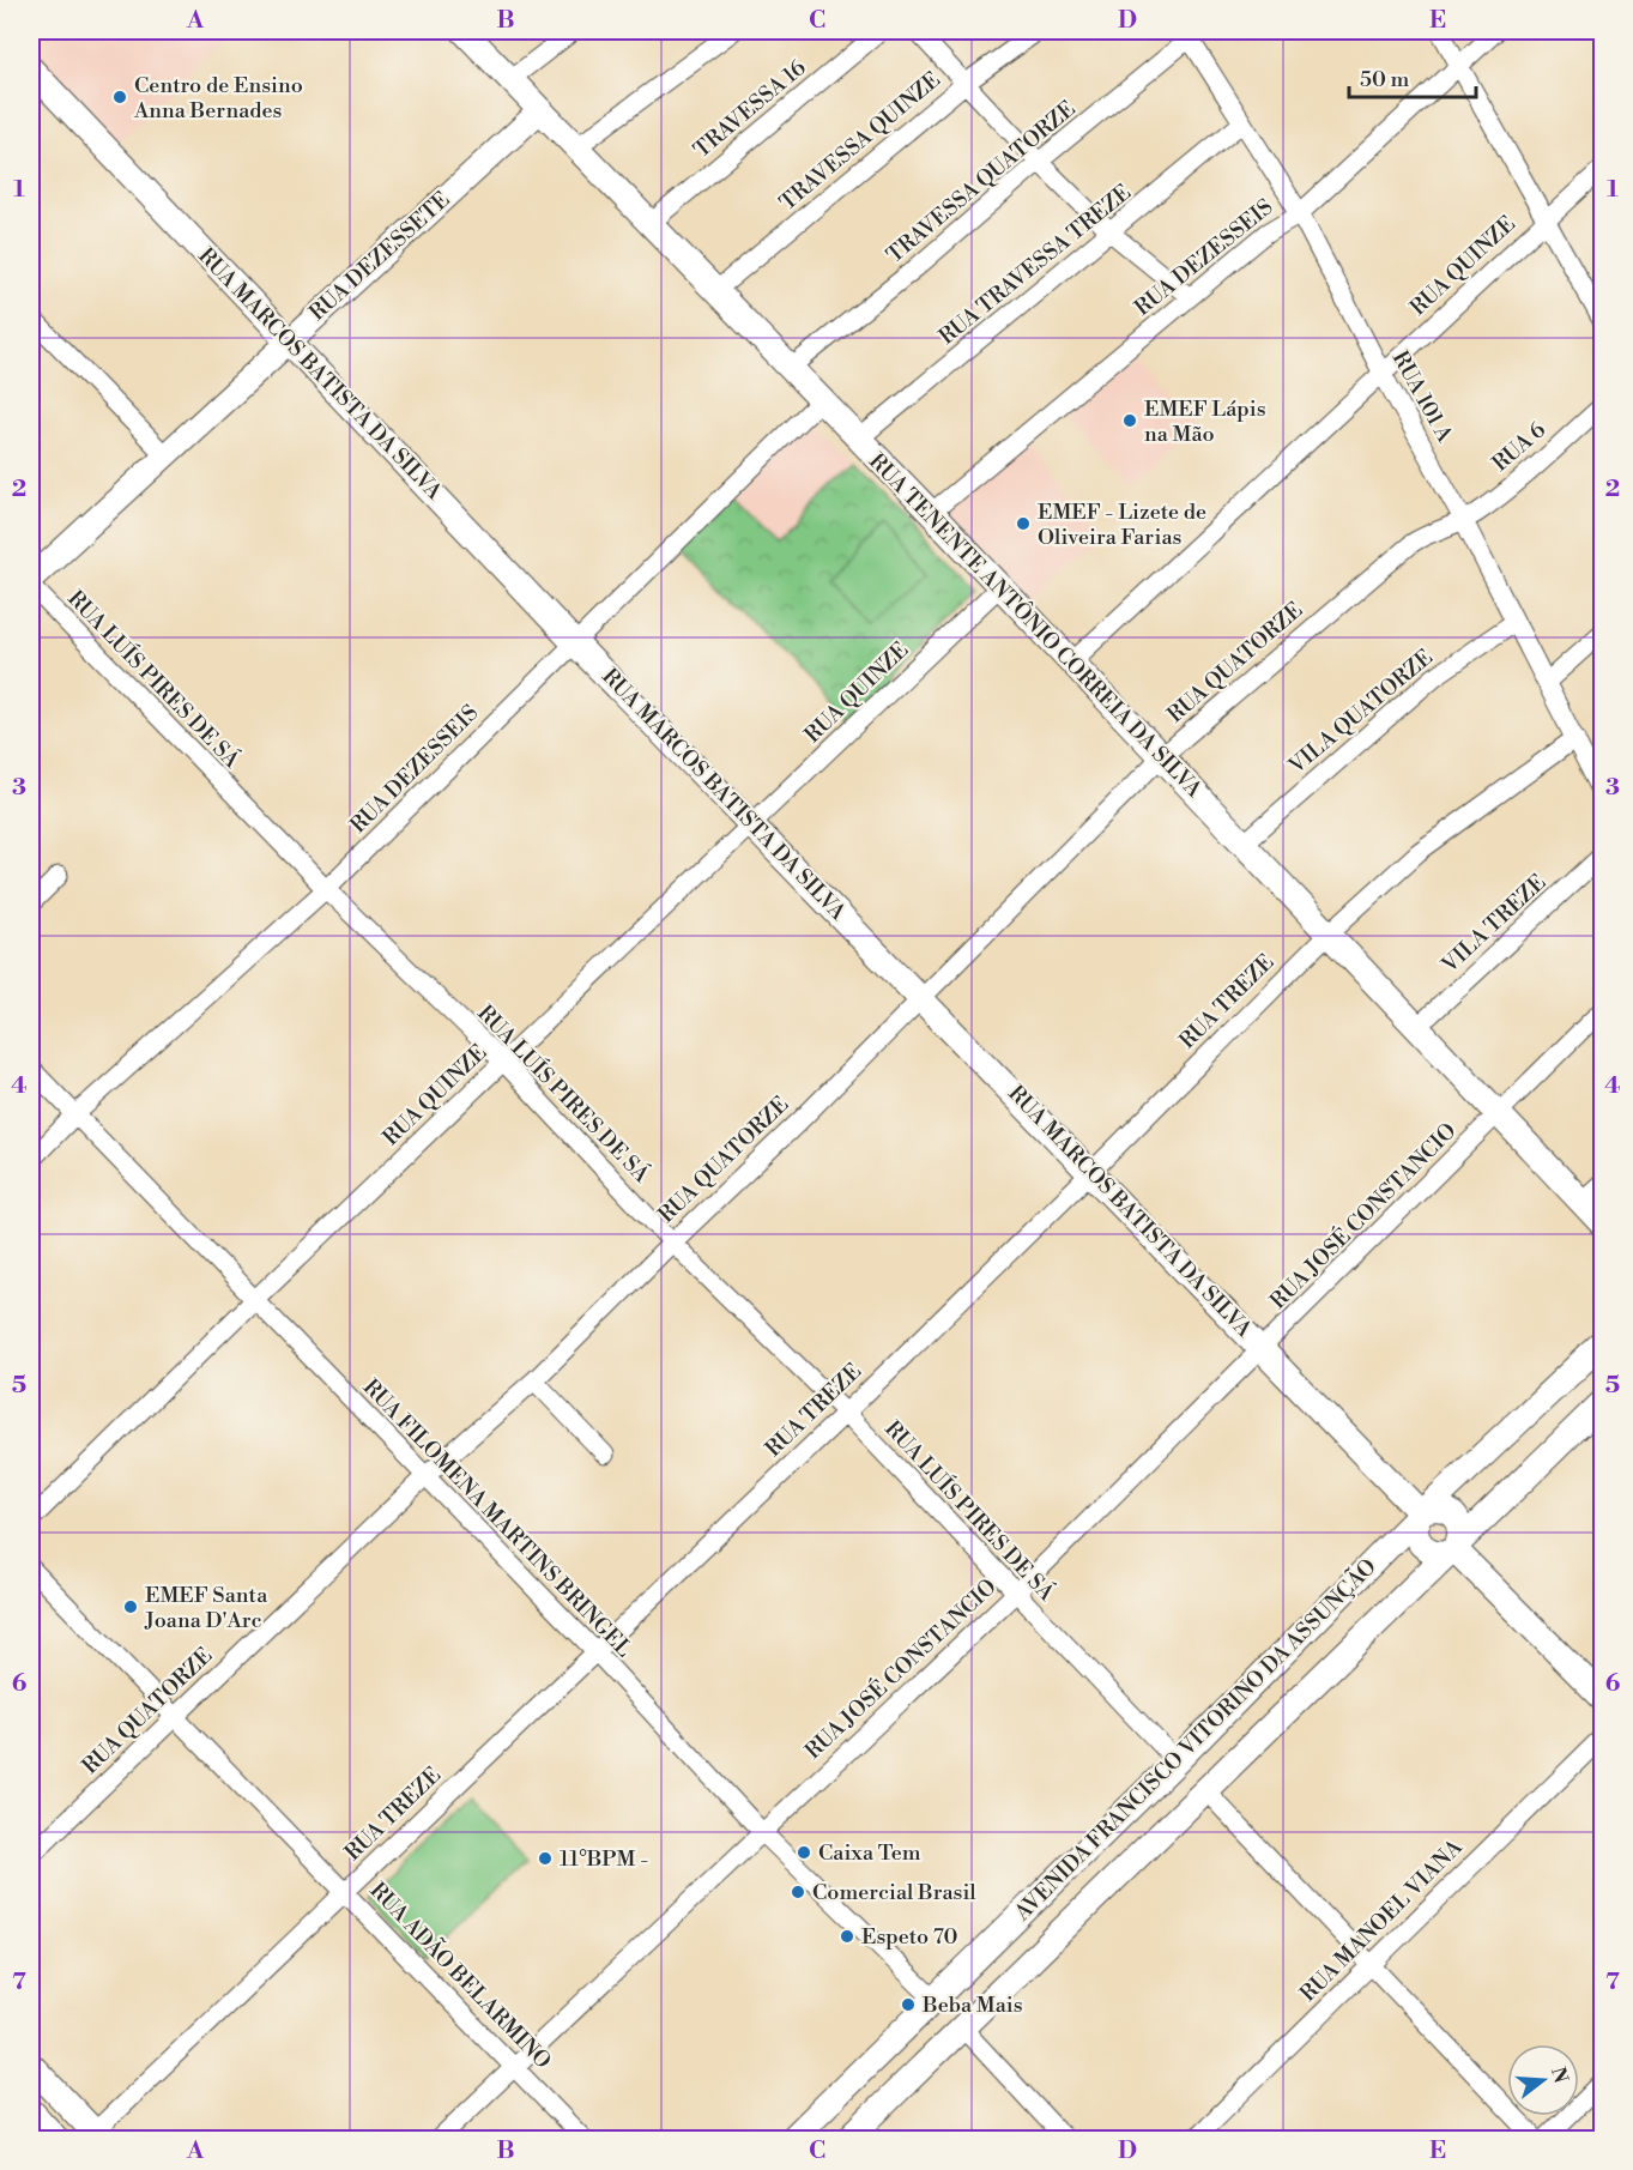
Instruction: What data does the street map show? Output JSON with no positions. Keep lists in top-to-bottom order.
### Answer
{
  "streets": {
    "main road": ["RUA MARCOS BATISTA DA SILVA", "RUA TENENTE ANTÔNIO CORREIA DA SILVA", "AVENIDA FRANCISCO VITORINO DA ASSUNÇÃO"],
    "street": [
      "TRAVESSA 16",
      "TRAVESSA QUINZE",
      "TRAVESSA QUATORZE",
      "RUA DEZESSETE",
      "RUA DEZESSEIS",
      "RUA TRAVESSA TREZE",
      "RUA QUINZE",
      "RUA 101 A",
      "RUA 6",
      "RUA QUATORZE",
      "RUA LUÍS PIRES DE SÁ",
      "VILA QUATORZE",
      "VILA TREZE",
      "RUA TREZE",
      "RUA JOSÉ CONSTANCIO",
      "RUA FILOMENA MARTINS BRINGEL",
      "RUA MANOEL VIANA",
      "RUA ADÃO BELARMINO"
    ]
  },
  "crossings": [
    ["TRAVESSA 16", "RUA TENENTE ANTÔNIO CORREIA DA SILVA"],
    ["TRAVESSA QUINZE", "RUA TENENTE ANTÔNIO CORREIA DA SILVA"],
    ["TRAVESSA QUATORZE", "RUA 101 A"],
    ["TRAVESSA QUATORZE", "RUA TENENTE ANTÔNIO CORREIA DA SILVA"],
    ["RUA DEZESSETE", "RUA MARCOS BATISTA DA SILVA"],
    ["RUA DEZESSETE", "RUA TENENTE ANTÔNIO CORREIA DA SILVA"],
    ["RUA DEZESSEIS", "RUA MARCOS BATISTA DA SILVA"],
    ["RUA DEZESSEIS", "RUA 101 A"],
    ["RUA DEZESSEIS", "RUA TENENTE ANTÔNIO CORREIA DA SILVA"],
    ["RUA DEZESSEIS", "RUA LUÍS PIRES DE SÁ"],
    ["RUA DEZESSEIS", "RUA FILOMENA MARTINS BRINGEL"],
    ["RUA TRAVESSA TREZE", "RUA 101 A"],
    ["RUA TRAVESSA TREZE", "RUA TENENTE ANTÔNIO CORREIA DA SILVA"],
    ["RUA QUINZE", "RUA MARCOS BATISTA DA SILVA"],
    ["RUA QUINZE", "RUA 101 A"],
    ["RUA QUINZE", "RUA TENENTE ANTÔNIO CORREIA DA SILVA"],
    ["RUA QUINZE", "RUA LUÍS PIRES DE SÁ"],
    ["RUA QUINZE", "RUA FILOMENA MARTINS BRINGEL"],
    ["RUA MARCOS BATISTA DA SILVA", "RUA QUATORZE"],
    ["RUA MARCOS BATISTA DA SILVA", "RUA TREZE"],
    ["RUA MARCOS BATISTA DA SILVA", "RUA JOSÉ CONSTANCIO"],
    ["RUA MARCOS BATISTA DA SILVA", "AVENIDA FRANCISCO VITORINO DA ASSUNÇÃO"],
    ["RUA 101 A", "RUA 6"],
    ["RUA 101 A", "RUA QUATORZE"],
    ["RUA 101 A", "VILA QUATORZE"],
    ["RUA 101 A", "RUA TREZE"],
    ["RUA 6", "RUA QUATORZE"],
    ["RUA TENENTE ANTÔNIO CORREIA DA SILVA", "RUA QUATORZE"],
    ["RUA TENENTE ANTÔNIO CORREIA DA SILVA", "VILA QUATORZE"],
    ["RUA TENENTE ANTÔNIO CORREIA DA SILVA", "VILA TREZE"],
    ["RUA TENENTE ANTÔNIO CORREIA DA SILVA", "RUA TREZE"],
    ["RUA TENENTE ANTÔNIO CORREIA DA SILVA", "RUA JOSÉ CONSTANCIO"],
    ["RUA QUATORZE", "RUA LUÍS PIRES DE SÁ"],
    ["RUA QUATORZE", "RUA FILOMENA MARTINS BRINGEL"],
    ["RUA QUATORZE", "RUA ADÃO BELARMINO"],
    ["RUA LUÍS PIRES DE SÁ", "RUA TREZE"],
    ["RUA LUÍS PIRES DE SÁ", "RUA JOSÉ CONSTANCIO"],
    ["RUA LUÍS PIRES DE SÁ", "AVENIDA FRANCISCO VITORINO DA ASSUNÇÃO"],
    ["RUA TREZE", "RUA FILOMENA MARTINS BRINGEL"],
    ["RUA TREZE", "RUA ADÃO BELARMINO"],
    ["RUA JOSÉ CONSTANCIO", "RUA FILOMENA MARTINS BRINGEL"],
    ["RUA JOSÉ CONSTANCIO", "RUA ADÃO BELARMINO"],
    ["RUA FILOMENA MARTINS BRINGEL", "AVENIDA FRANCISCO VITORINO DA ASSUNÇÃO"]
  ],
  "places": [
    "Centro de Ensino Anna Bernades",
    "EMEF Lápis na Mão",
    "EMEF - Lizete de Oliveira Farias",
    "EMEF Santa Joana D'Arc",
    "Caixa Tem",
    "11°BPM -",
    "Comercial Brasil",
    "Espeto 70",
    "Beba Mais"
  ],
  "scale_bar": "50 m",
  "north": "right",
  "grid": {
    "columns": [
      "A",
      "B",
      "C",
      "D",
      "E"
    ],
    "rows": [
      "1",
      "2",
      "3",
      "4",
      "5",
      "6",
      "7"
    ]
  }
}
